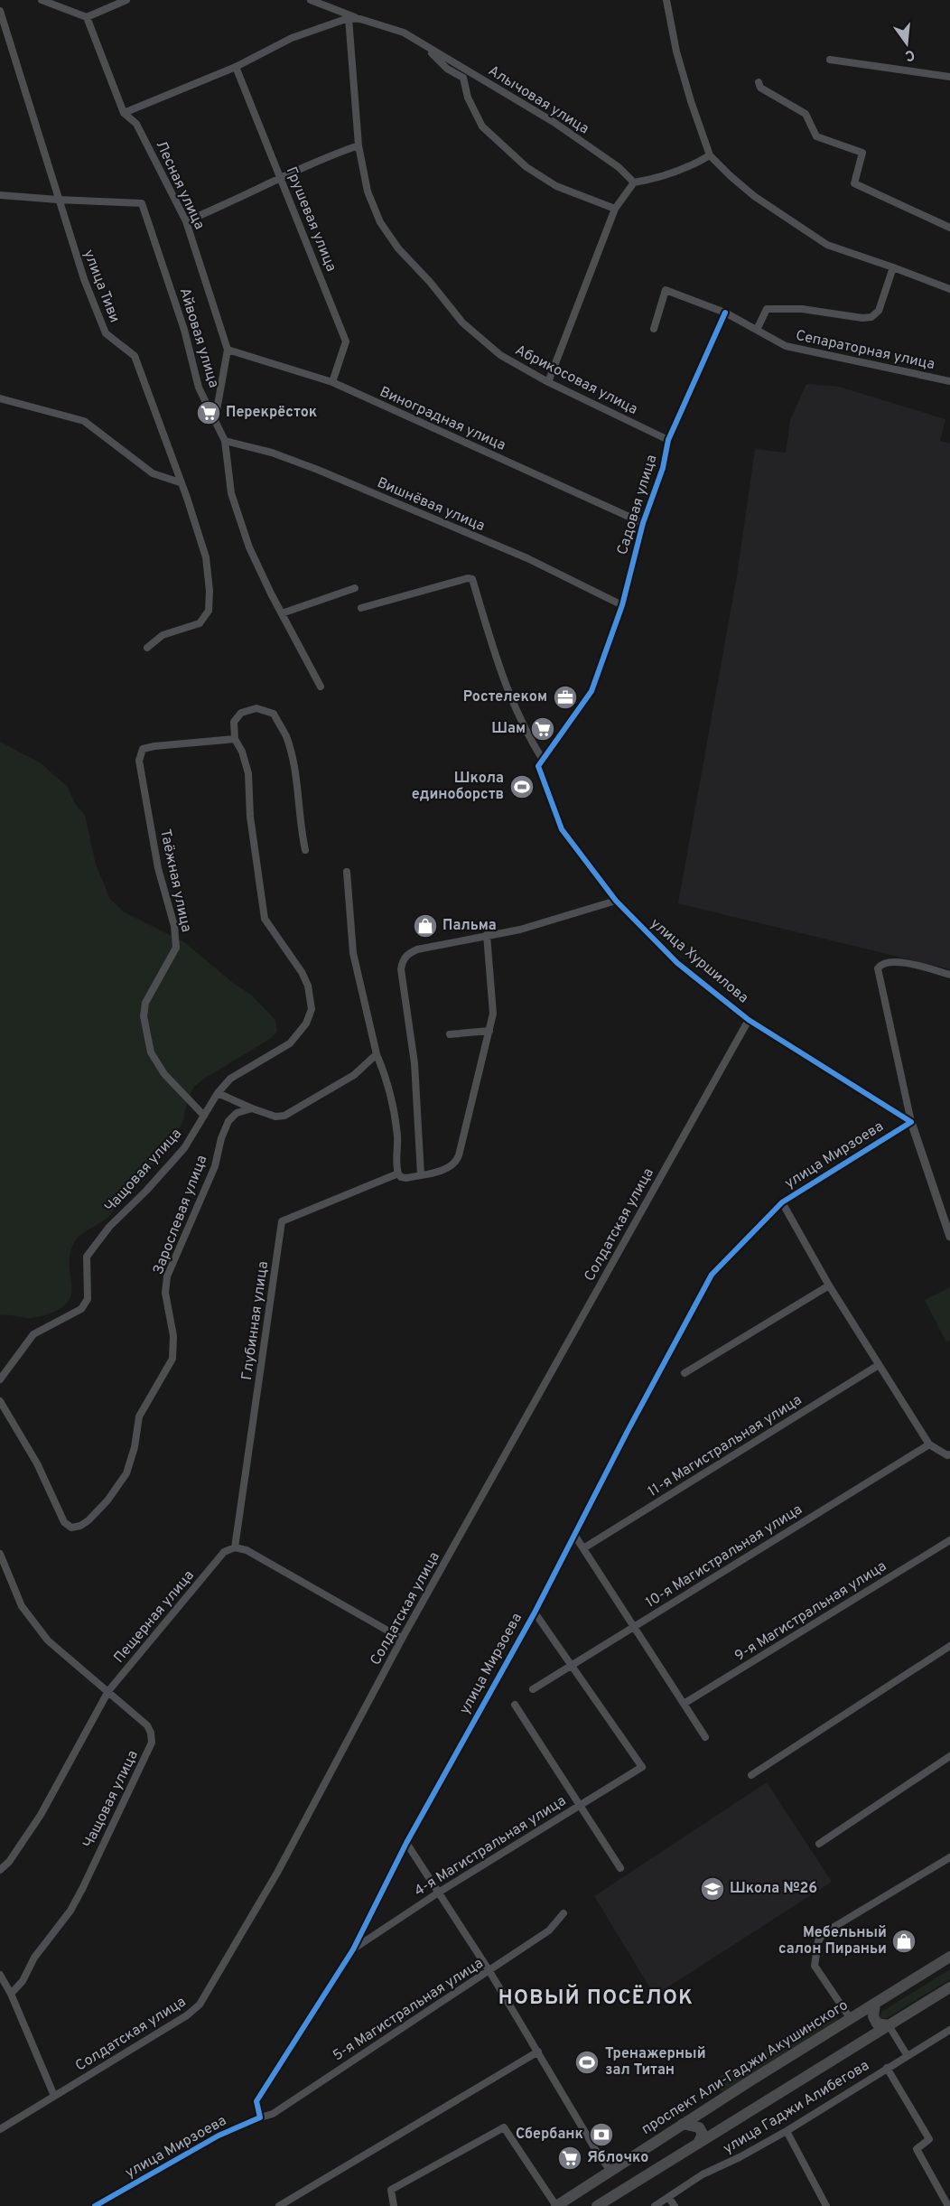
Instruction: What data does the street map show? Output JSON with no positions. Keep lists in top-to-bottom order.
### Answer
{
  "streets": {
    "main road": ["проспект Али-Гаджи Акушинского"],
    "street": [
      "Алычовая улица",
      "Лесная улица",
      "Грушевая улица",
      "улица Тиви",
      "Айвовая улица",
      "Сепараторная улица",
      "Абрикосовая улица",
      "Виноградная улица",
      "Вишнёвая улица",
      "Садовая улица",
      "Таёжная улица",
      "улица Хуршилова",
      "улица Мирзоева",
      "Чащовая улица",
      "Зарослевая улица",
      "Солдатская улица",
      "Глубинная улица",
      "11-я Магистральная улица",
      "10-я Магистральная улица",
      "9-я Магистральная улица",
      "Пещерная улица",
      "4-я Магистральная улица",
      "5-я Магистральная улица",
      "улица Гаджи Алибегова"
    ]
  },
  "crossings": [
    ["Алычовая улица", "Абрикосовая улица"],
    ["Лесная улица", "Айвовая улица"],
    ["Лесная улица", "Виноградная улица"],
    ["Грушевая улица", "Виноградная улица"],
    ["улица Тиви", "Айвовая улица"],
    ["Айвовая улица", "Вишнёвая улица"],
    ["Сепараторная улица", "Садовая улица"],
    ["Абрикосовая улица", "Садовая улица"],
    ["Виноградная улица", "Садовая улица"],
    ["Вишнёвая улица", "Садовая улица"],
    ["Садовая улица", "улица Хуршилова"],
    ["Таёжная улица", "Чащовая улица"],
    ["улица Хуршилова", "улица Мирзоева"],
    ["улица Хуршилова", "Солдатская улица"],
    ["улица Мирзоева", "4-я Магистральная улица"],
    ["улица Мирзоева", "5-я Магистральная улица"],
    ["Чащовая улица", "Пещерная улица"],
    ["Глубинная улица", "Пещерная улица"],
    ["10-я Магистральная улица", "4-я Магистральная улица"]
  ],
  "districts": ["НОВЫЙ ПОСЁЛОК"],
  "places": {
    "supermarket": ["Перекрёсток", "Шам", "Яблочко"],
    "office": ["Ростелеком"],
    "sports": ["Школа единоборств", "Тренажерный зал Титан"],
    "shop": ["Пальма", "Мебельный салон Пираньи"],
    "school or university": ["Школа №26"],
    "bank": ["Сбербанк"]
  },
  "north": "bottom"
}
